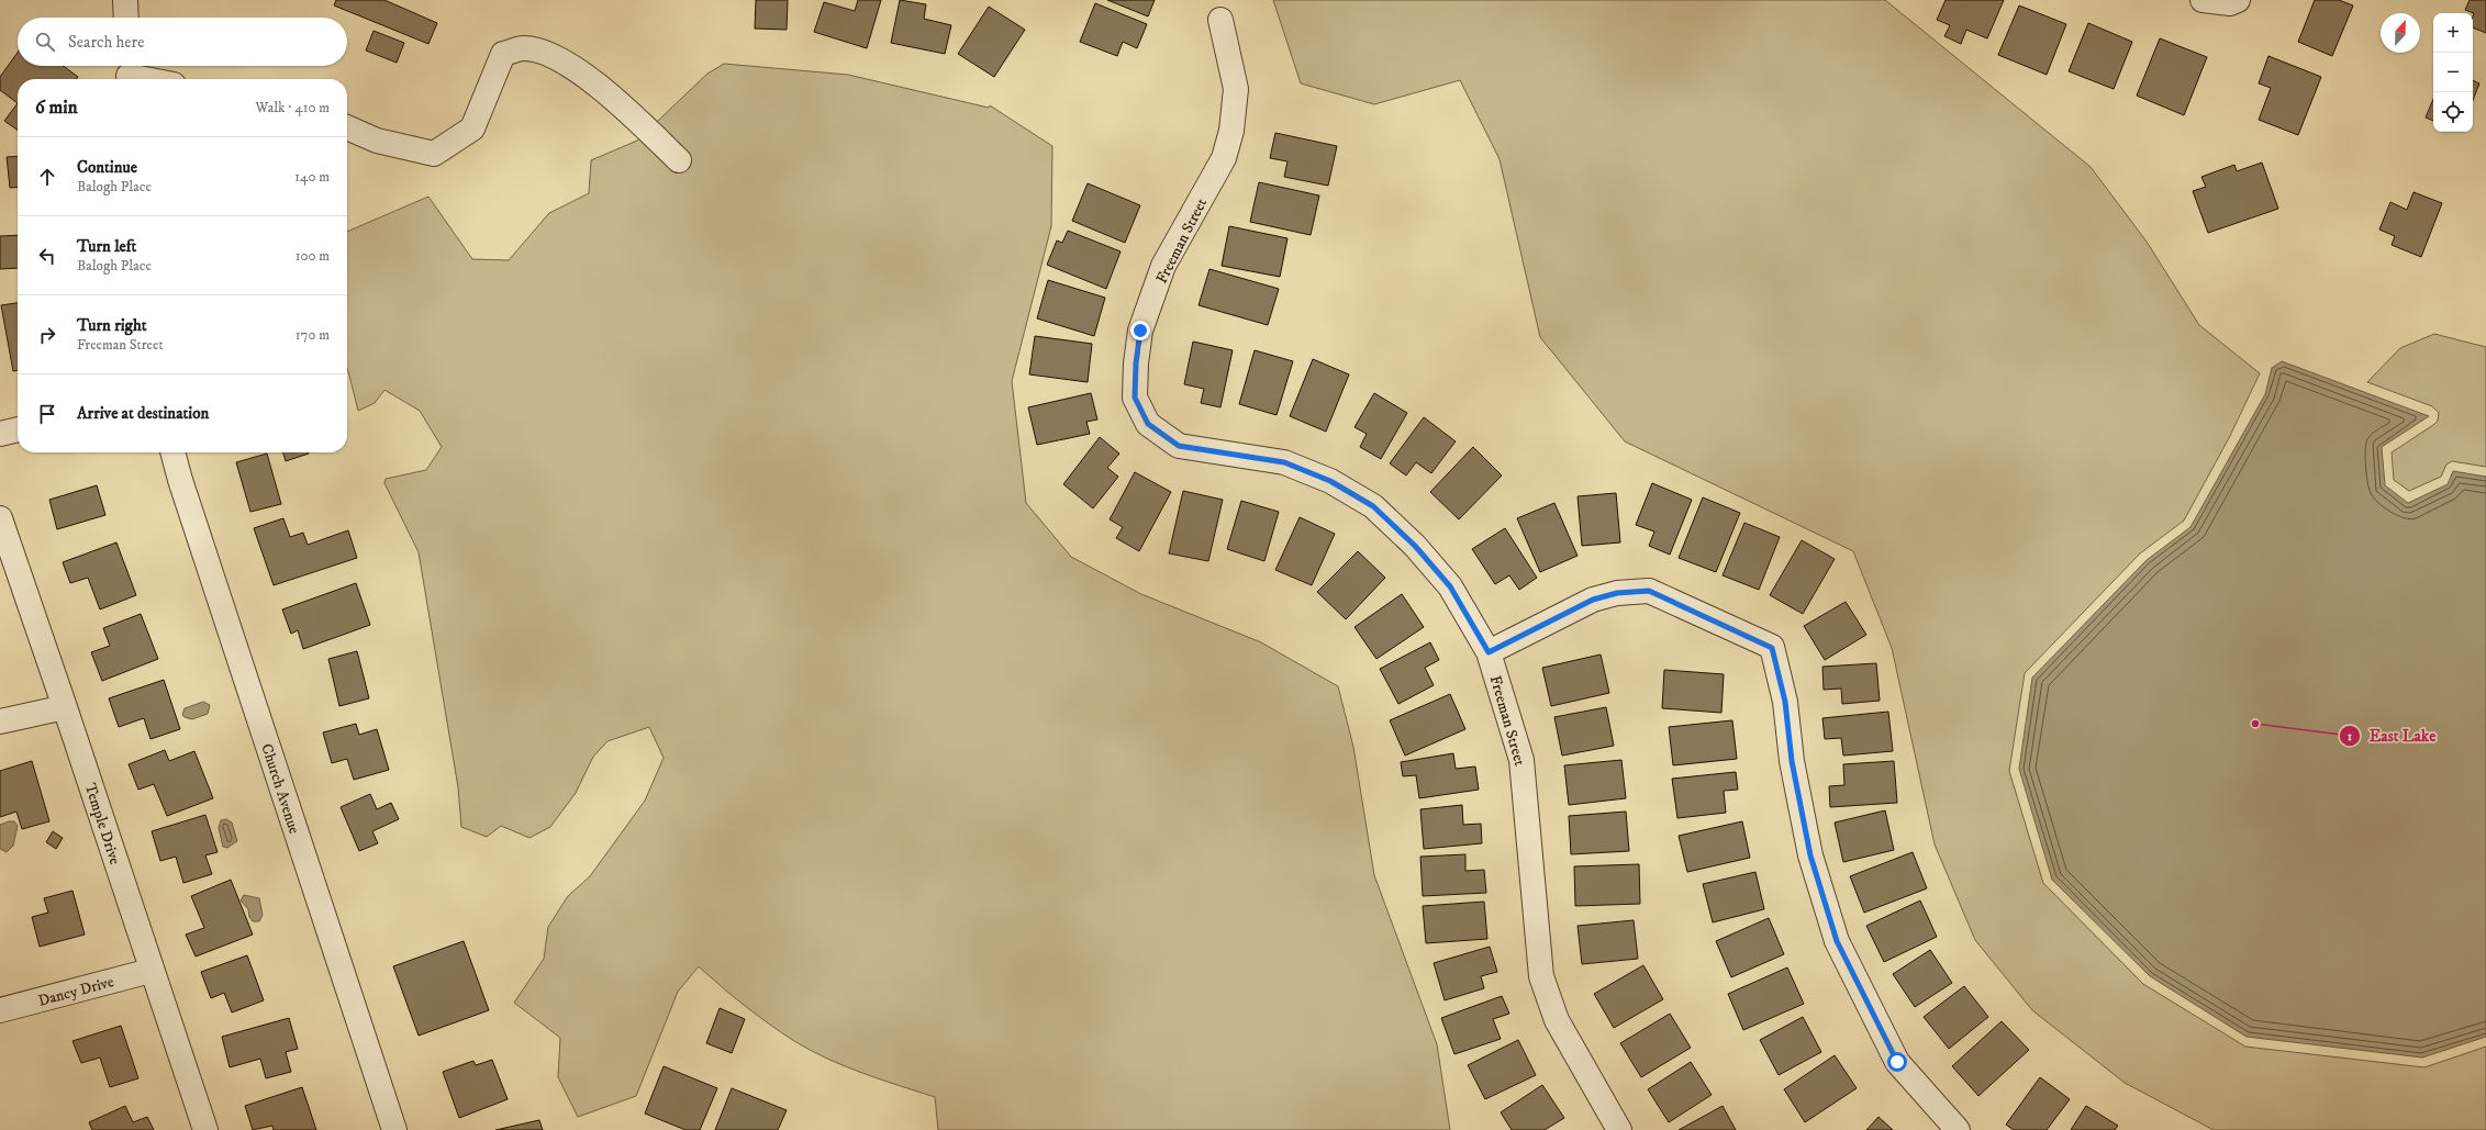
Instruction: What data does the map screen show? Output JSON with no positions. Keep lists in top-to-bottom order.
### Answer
{
  "streets": {
    "street": [
      "Freeman Street",
      "Church Avenue",
      "Temple Drive",
      "Dancy Drive"
    ]
  },
  "crossings": [
    ["Temple Drive", "Dancy Drive"]
  ],
  "places": ["East Lake"],
  "north": "top",
  "page": {
    "map_buttons": ["+", "−"],
    "search": "Search here",
    "heading": ["6 min", "Walk · 410 m"],
    "list": [
      ["Continue", "Balogh Place", "140 m"],
      ["Turn left", "Balogh Place", "100 m"],
      ["Turn right", "Freeman Street", "170 m"],
      "Arrive at destination"
    ]
  }
}
